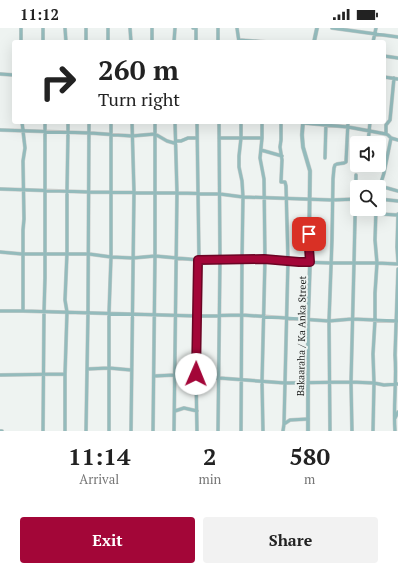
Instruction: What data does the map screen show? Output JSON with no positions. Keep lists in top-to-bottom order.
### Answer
{
  "streets": {
    "street": ["Bakaaraha / Ka Anka Street"]
  },
  "page": {
    "status": "11:12",
    "turn": ["260 m", "Turn right"],
    "eta": [
      "11:14",
      "Arrival",
      "2",
      "min",
      "580",
      "m"
    ],
    "buttons": ["Exit", "Share"]
  }
}
